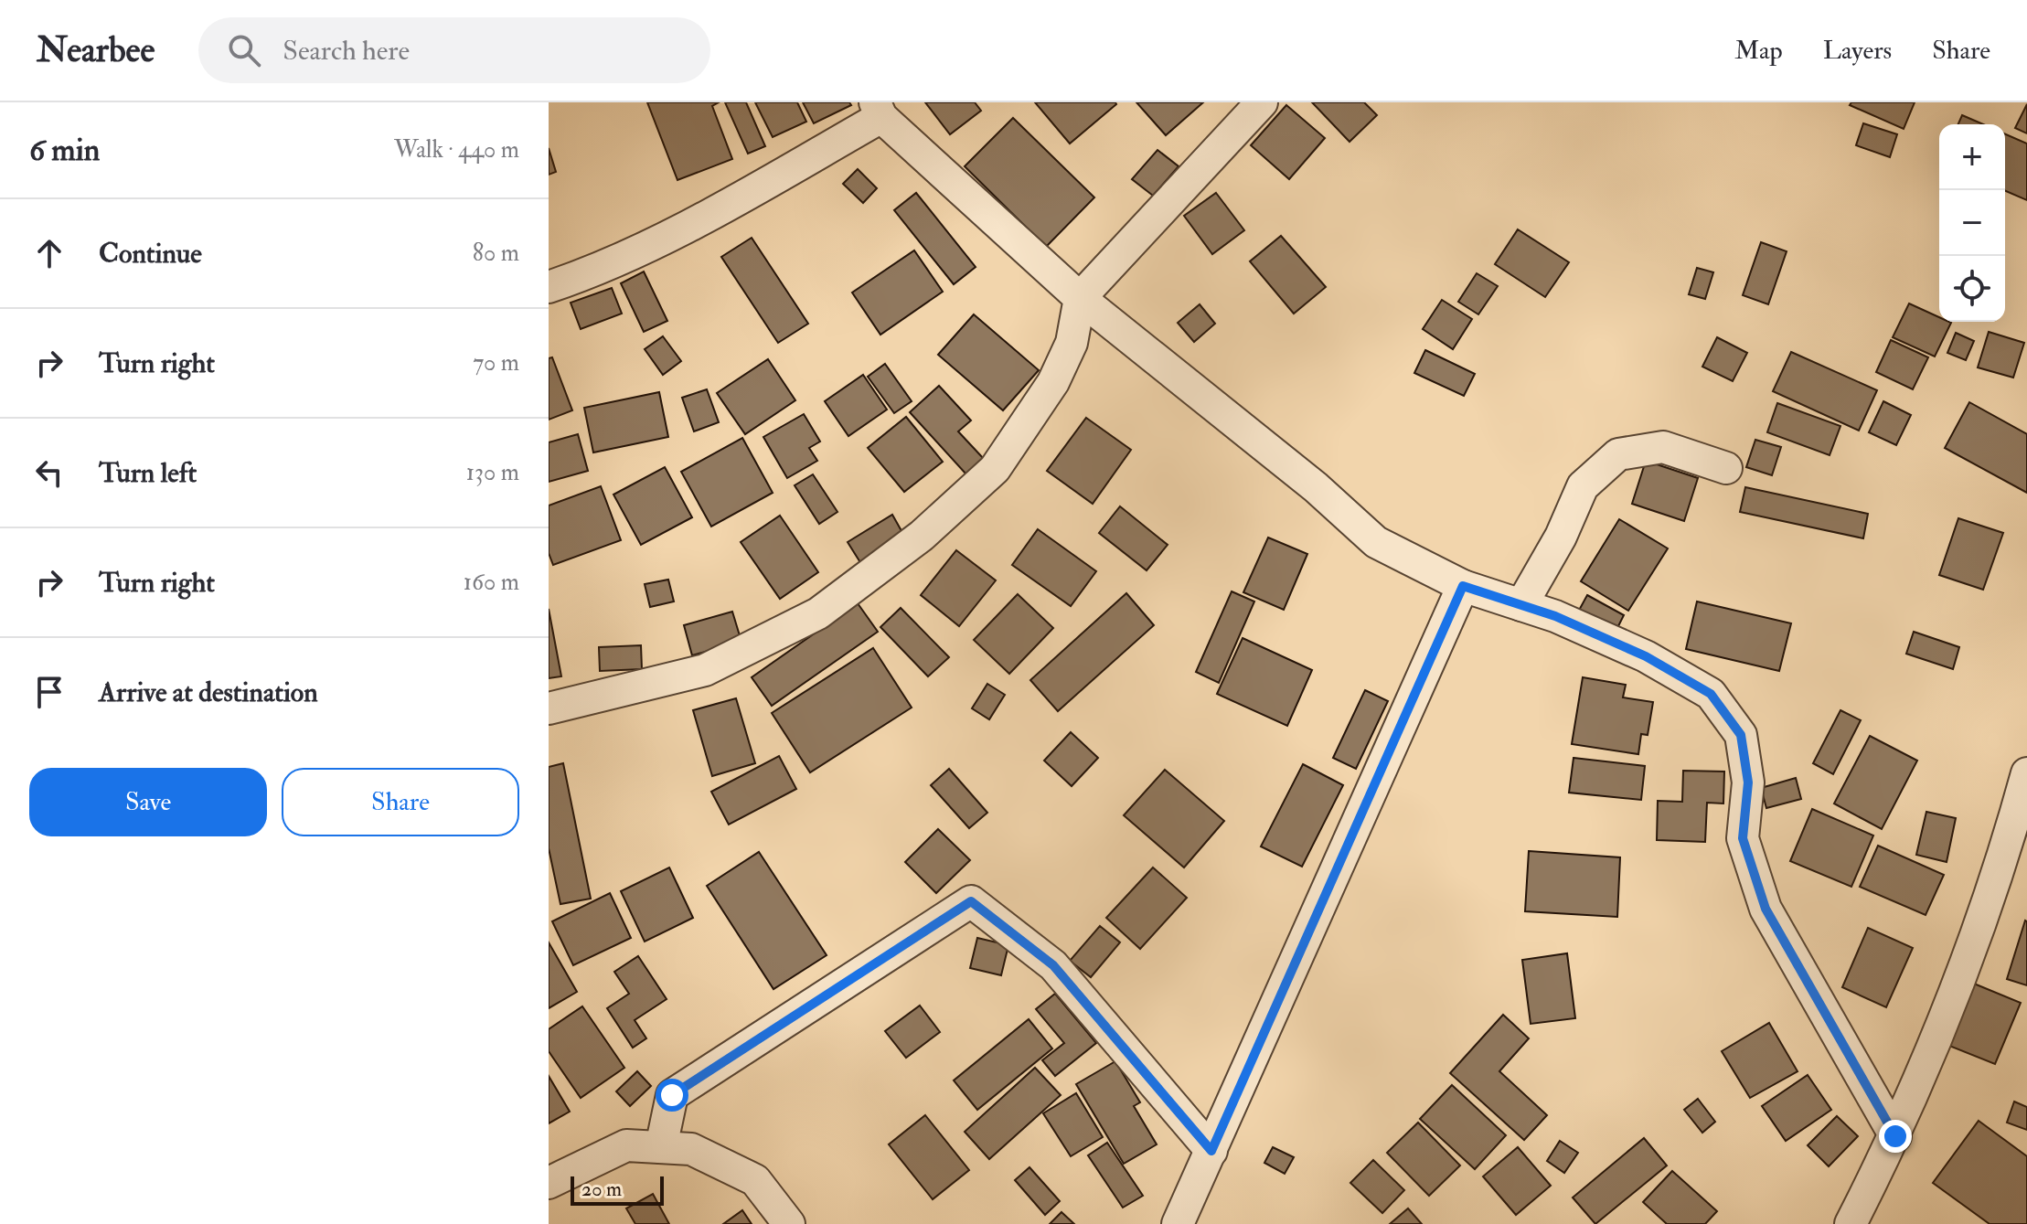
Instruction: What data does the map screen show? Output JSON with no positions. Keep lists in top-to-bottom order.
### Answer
{
  "scale_bar": "20 m",
  "page": {
    "header": "Nearbee",
    "search": "Search here",
    "nav": ["Map", "Layers", "Share"],
    "heading": ["6 min", "Walk · 440 m"],
    "map_buttons": ["+", "−"],
    "list": [
      ["Continue", "80 m"],
      ["Turn right", "70 m"],
      ["Turn left", "130 m"],
      ["Turn right", "160 m"],
      "Arrive at destination"
    ],
    "buttons": ["Save", "Share"],
    "scale": "20 m"
  }
}
